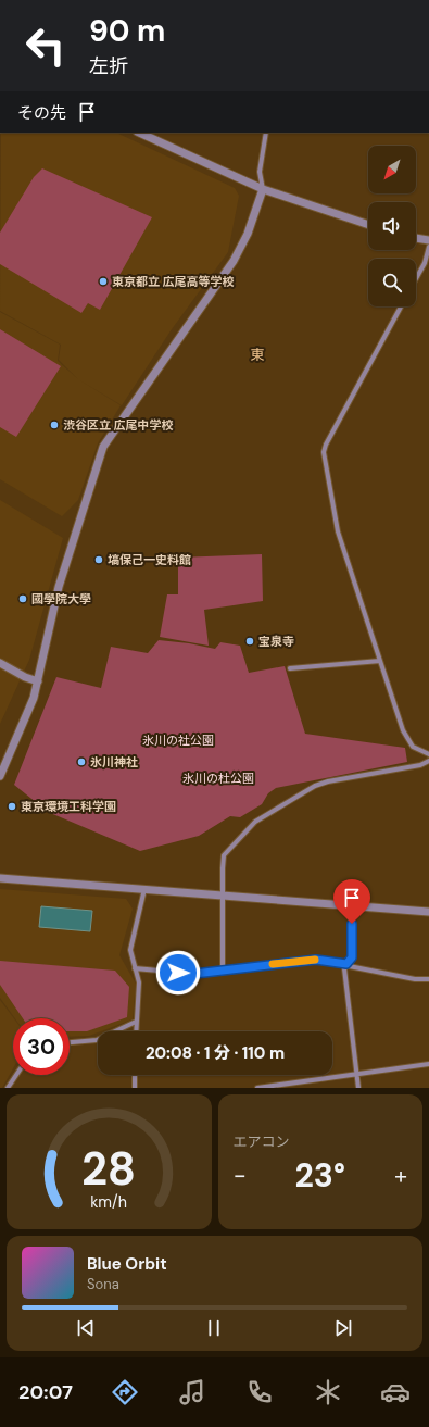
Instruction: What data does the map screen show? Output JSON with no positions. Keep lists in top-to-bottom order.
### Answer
{
  "districts": ["東"],
  "parks": ["氷川の社公園", "氷川の杜公園"],
  "places": [
    "東京都立 広尾高等学校",
    "渋谷区立 広尾中学校",
    "塙保己一史料館",
    "國學院大學",
    "宝泉寺",
    "氷川神社",
    "東京環境工科学園"
  ],
  "north": "bottom left",
  "page": {
    "turn": ["90 m", "左折"],
    "then": "その先",
    "limit": "30",
    "trip": "20:08 · 1 分 · 110 m",
    "tile": "エアコン",
    "heat": ["−", "23°", "+"],
    "song": ["Blue Orbit", "Sona"],
    "tabs": "20:07",
    "gauge": ["28", "km/h"]
  }
}
